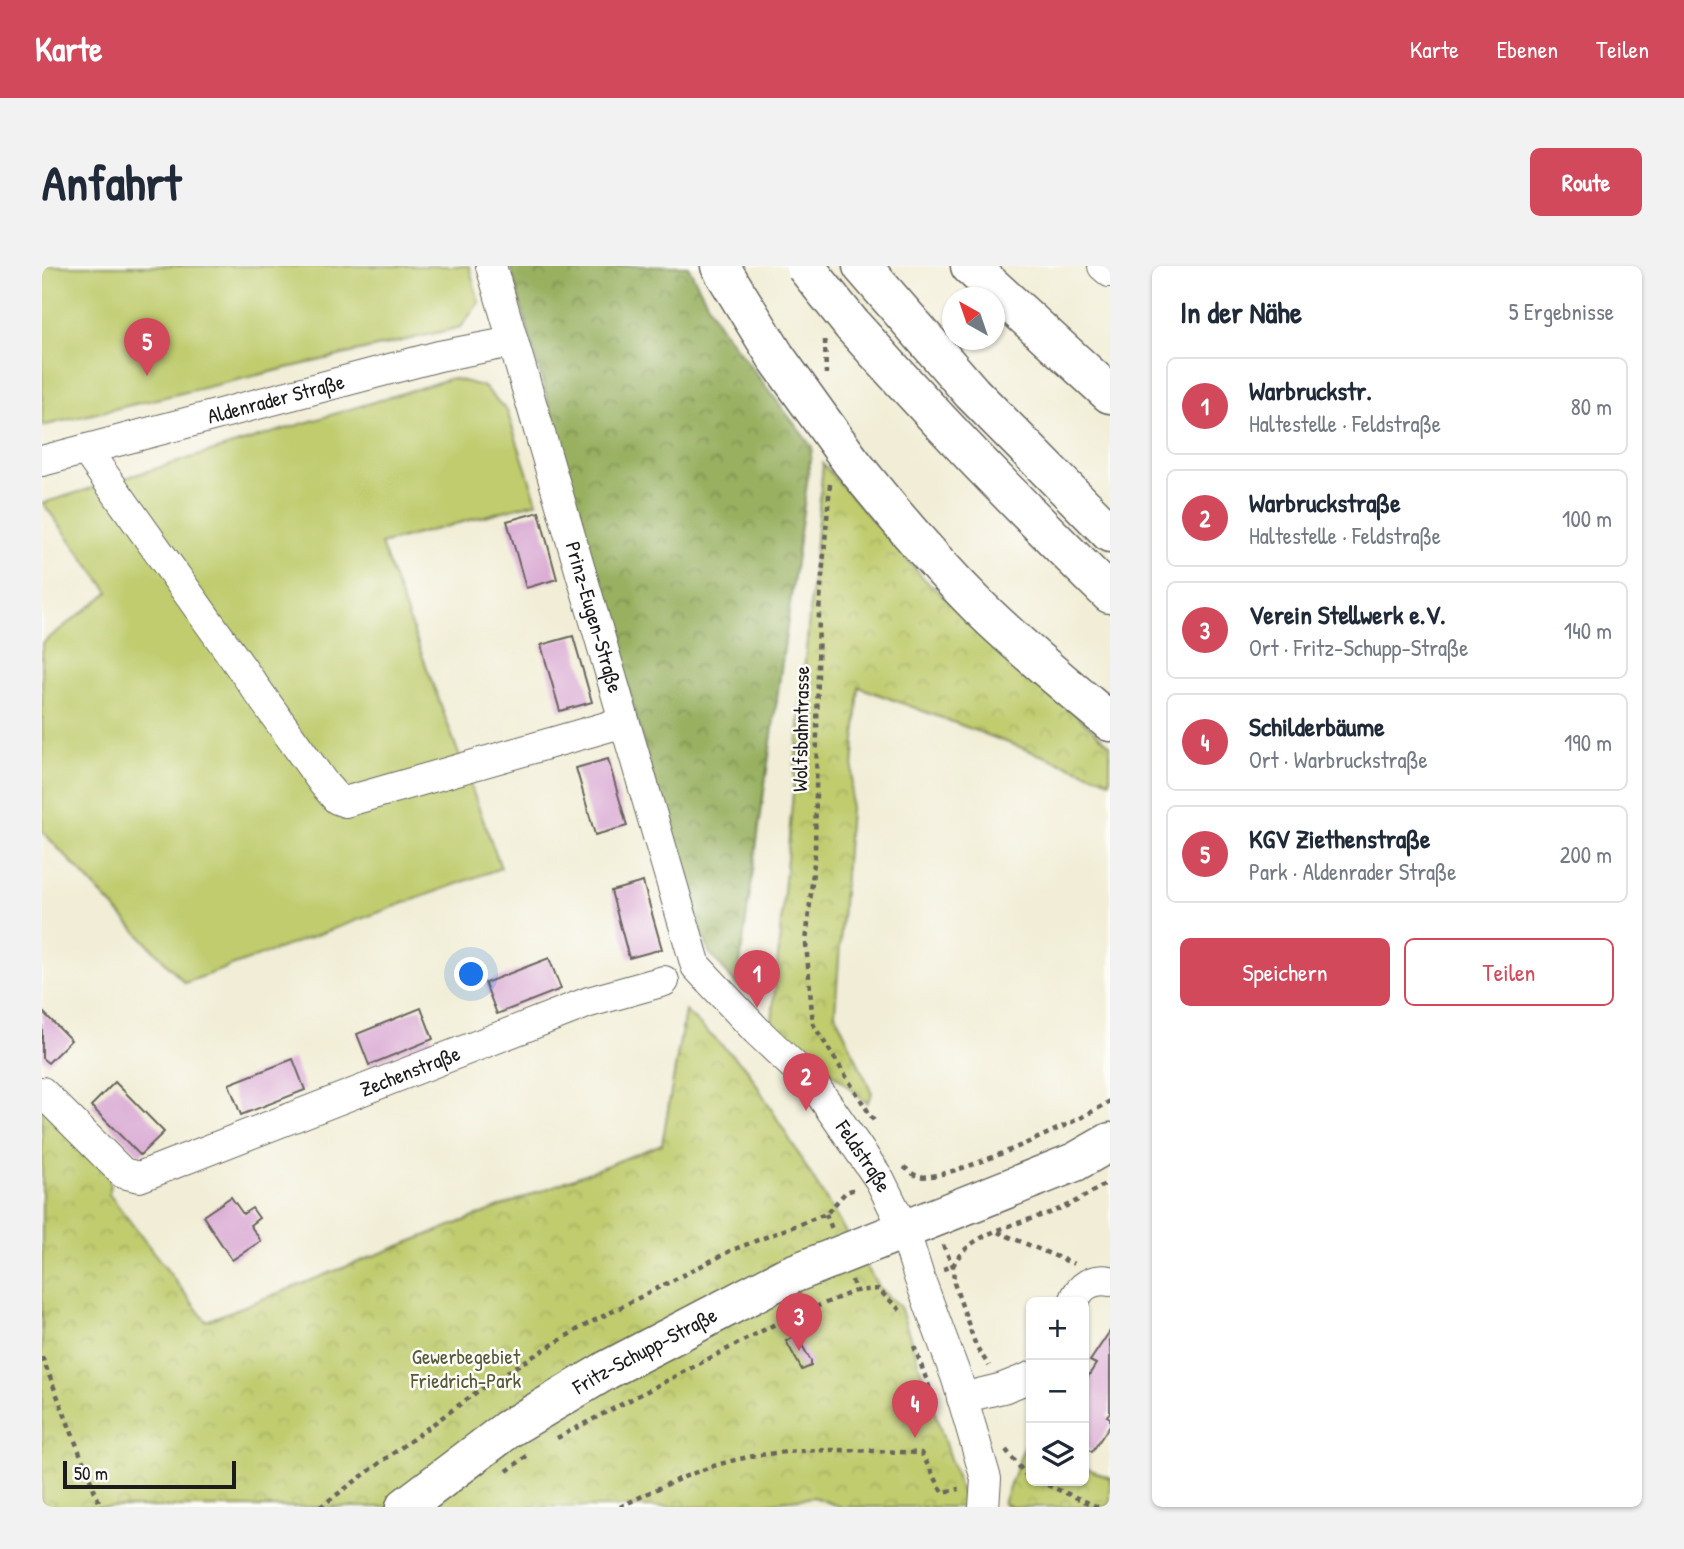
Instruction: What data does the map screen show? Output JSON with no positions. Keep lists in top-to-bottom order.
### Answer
{
  "streets": {
    "main road": ["Fritz-Schupp-Straße"],
    "street": [
      "Aldenrader Straße",
      "Prinz-Eugen-Straße",
      "Zechenstraße",
      "Feldstraße"
    ],
    "path": ["Wolfsbahntrasse"]
  },
  "crossings": [
    ["Aldenrader Straße", "Prinz-Eugen-Straße"],
    ["Prinz-Eugen-Straße", "Feldstraße"],
    ["Feldstraße", "Fritz-Schupp-Straße"]
  ],
  "parks": ["Gewerbegebiet Friedrich-Park"],
  "scale_bar": "50 m",
  "north": "top left",
  "page": {
    "header": "Karte",
    "nav": ["Karte", "Ebenen", "Teilen"],
    "buttons": [
      "Route",
      ["Speichern", "Teilen"]
    ],
    "title": "Anfahrt",
    "heading": ["In der Nähe", "5 Ergebnisse"],
    "pins": [
      "5",
      "1",
      "2",
      "3",
      "4"
    ],
    "list": [
      {
        "mark": "1",
        "name": "Warbruckstr.",
        "note": "Haltestelle · Feldstraße",
        "value": "80 m"
      },
      {
        "mark": "2",
        "name": "Warbruckstraße",
        "note": "Haltestelle · Feldstraße",
        "value": "100 m"
      },
      {
        "mark": "3",
        "name": "Verein Stellwerk e.V.",
        "note": "Ort · Fritz-Schupp-Straße",
        "value": "140 m"
      },
      {
        "mark": "4",
        "name": "Schilderbäume",
        "note": "Ort · Warbruckstraße",
        "value": "190 m"
      },
      {
        "mark": "5",
        "name": "KGV Ziethenstraße",
        "note": "Park · Aldenrader Straße",
        "value": "200 m"
      }
    ],
    "map_buttons": ["+", "−"],
    "scale": "50 m"
  }
}
